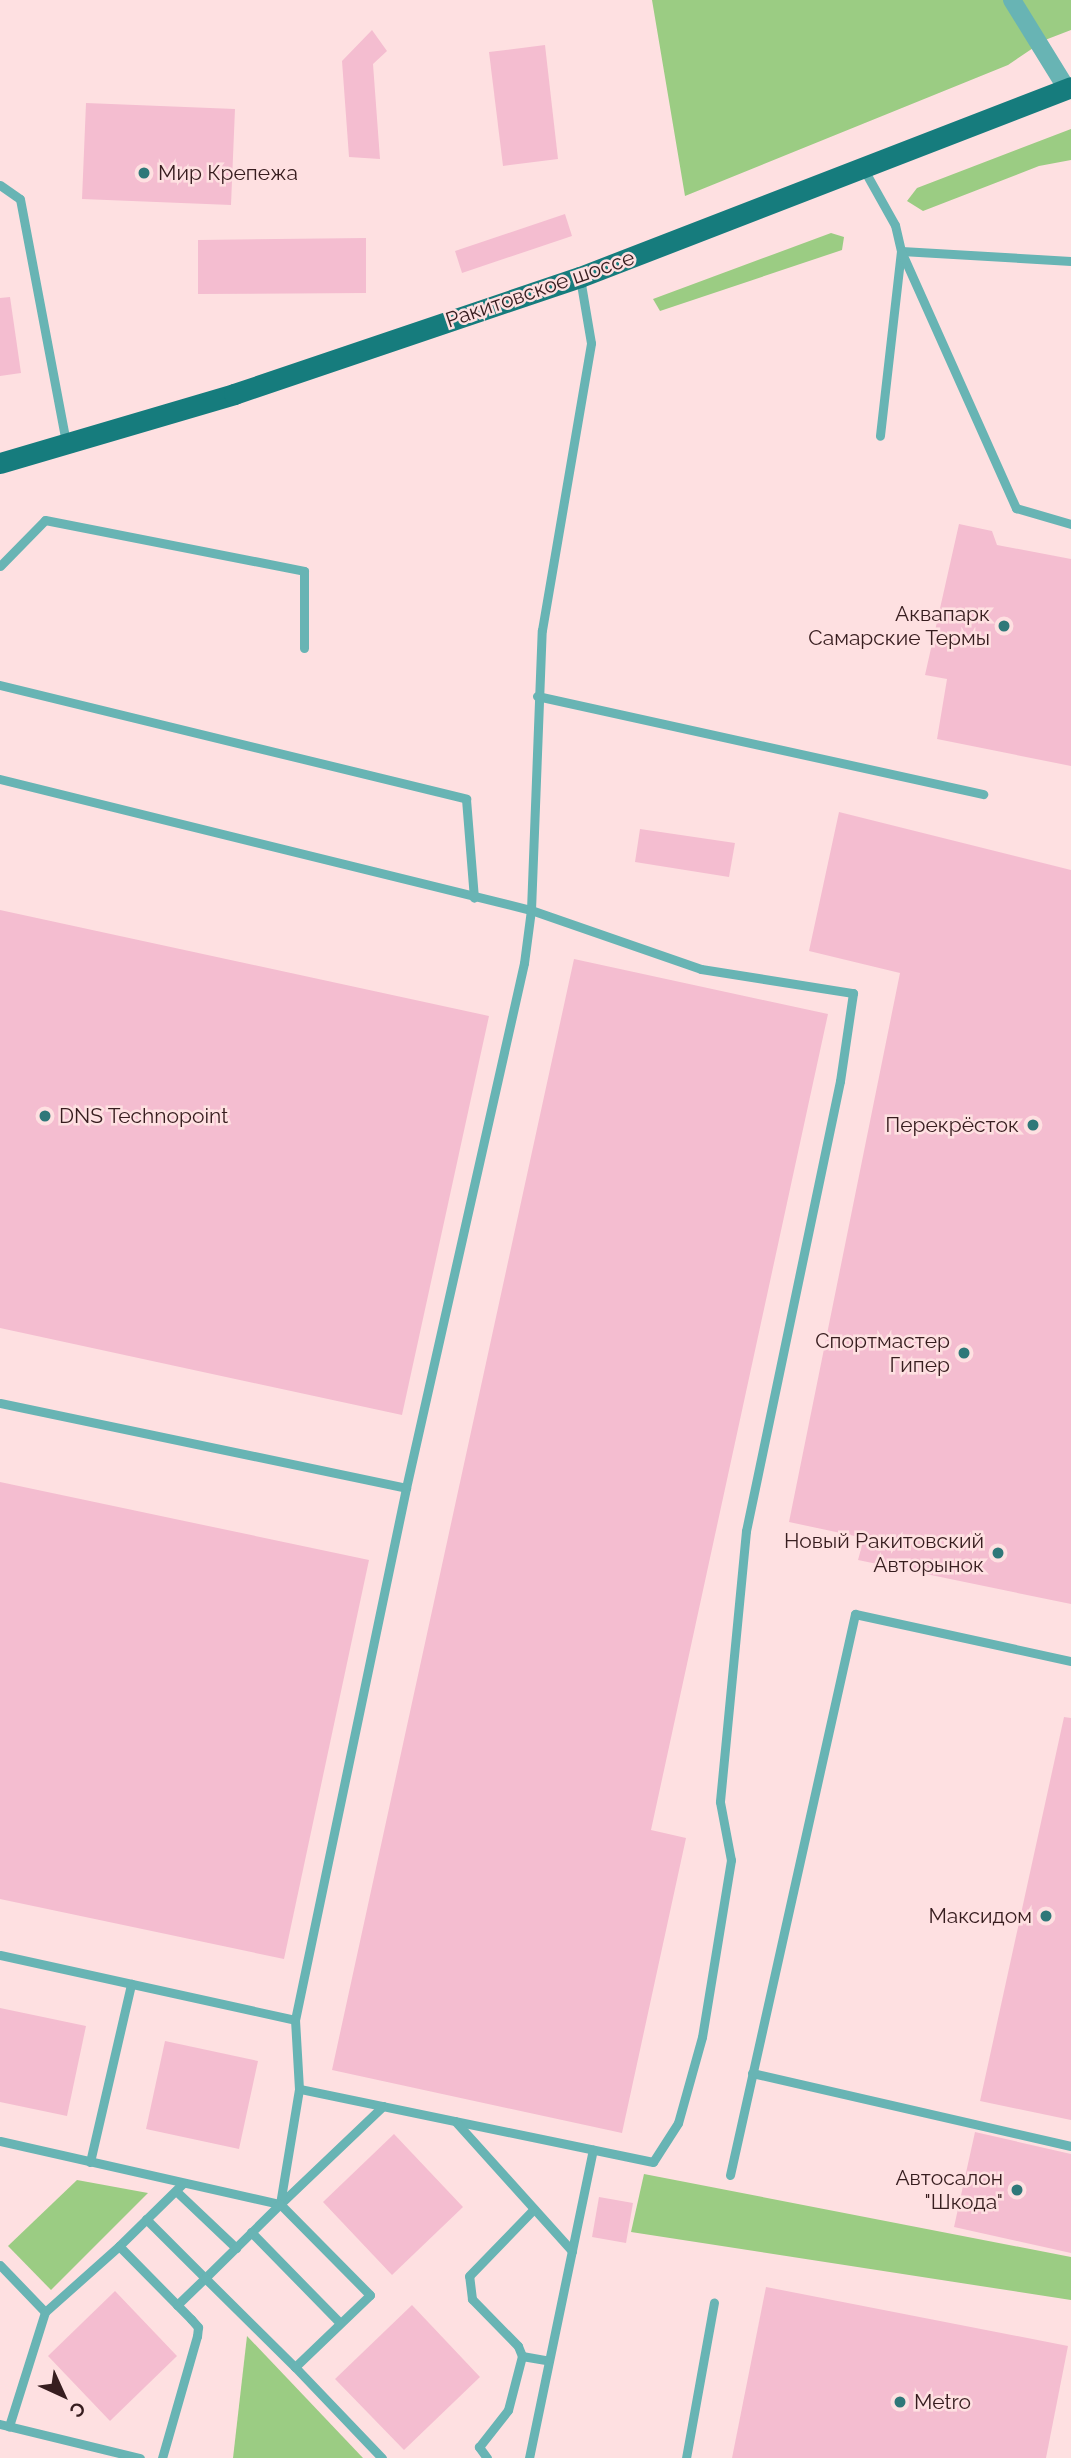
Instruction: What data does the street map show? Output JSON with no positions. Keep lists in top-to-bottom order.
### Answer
{
  "streets": {
    "main road": ["Ракитовское шоссе"]
  },
  "places": [
    "Мир Крепежа",
    "Аквапарк Самарские Термы",
    "DNS Technopoint",
    "Перекрёсток",
    "Спортмастер Гипер",
    "Новый Ракитовский Авторынок",
    "Максидом",
    "Автосалон \"Шкода\"",
    "Metro"
  ],
  "north": "bottom right"
}
